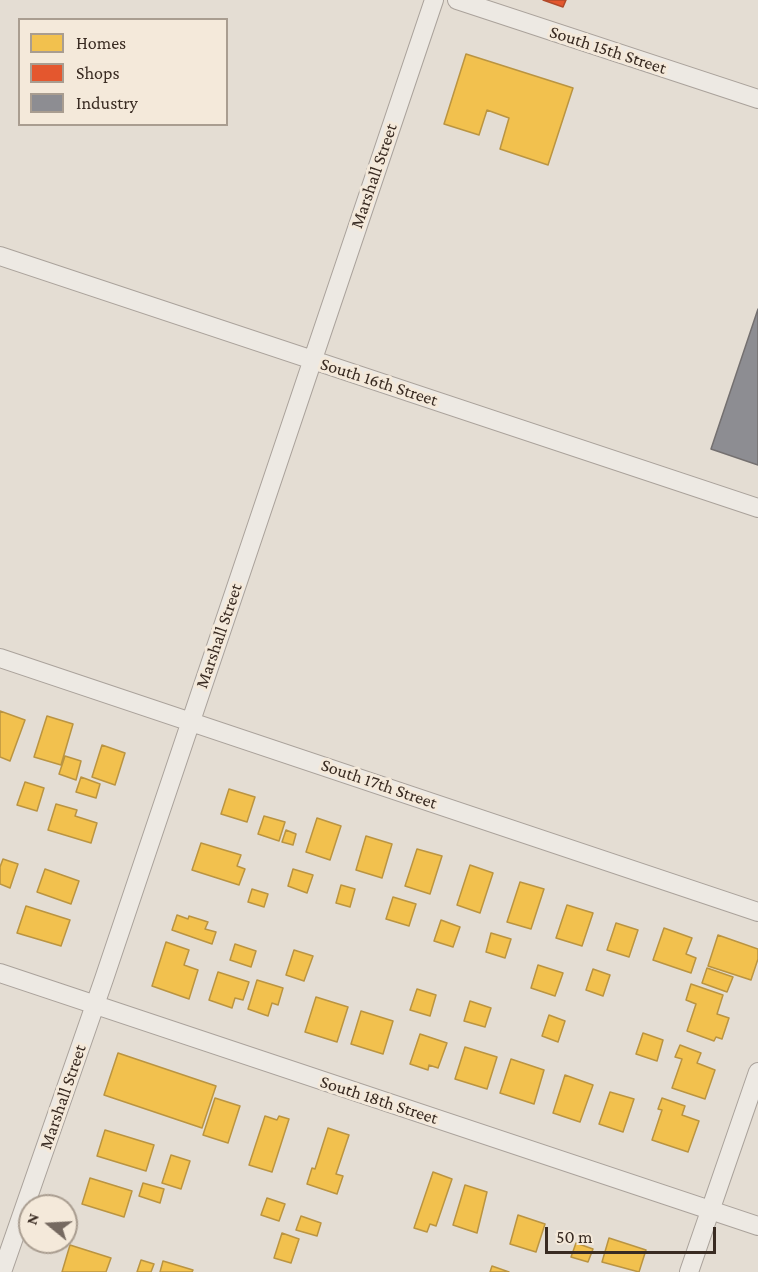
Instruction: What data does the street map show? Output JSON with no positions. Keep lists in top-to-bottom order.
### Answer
{
  "streets": {
    "street": [
      "South 15th Street",
      "Marshall Street",
      "South 16th Street",
      "South 17th Street",
      "South 18th Street"
    ]
  },
  "crossings": [
    ["Marshall Street", "South 16th Street"],
    ["Marshall Street", "South 17th Street"],
    ["Marshall Street", "South 18th Street"]
  ],
  "legend": ["Homes", "Shops", "Industry"],
  "scale_bar": "50 m",
  "north": "left"
}
